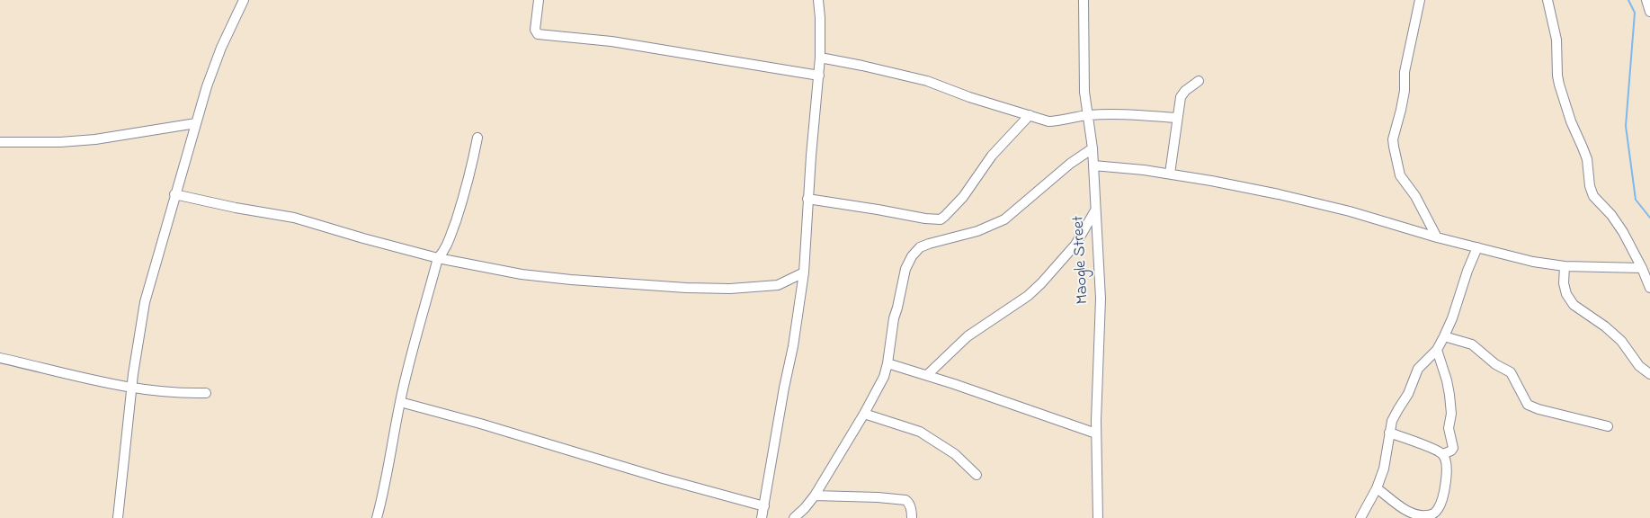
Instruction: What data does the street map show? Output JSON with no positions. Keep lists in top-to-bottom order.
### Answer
{
  "streets": {
    "street": ["Maogle Street"]
  }
}
